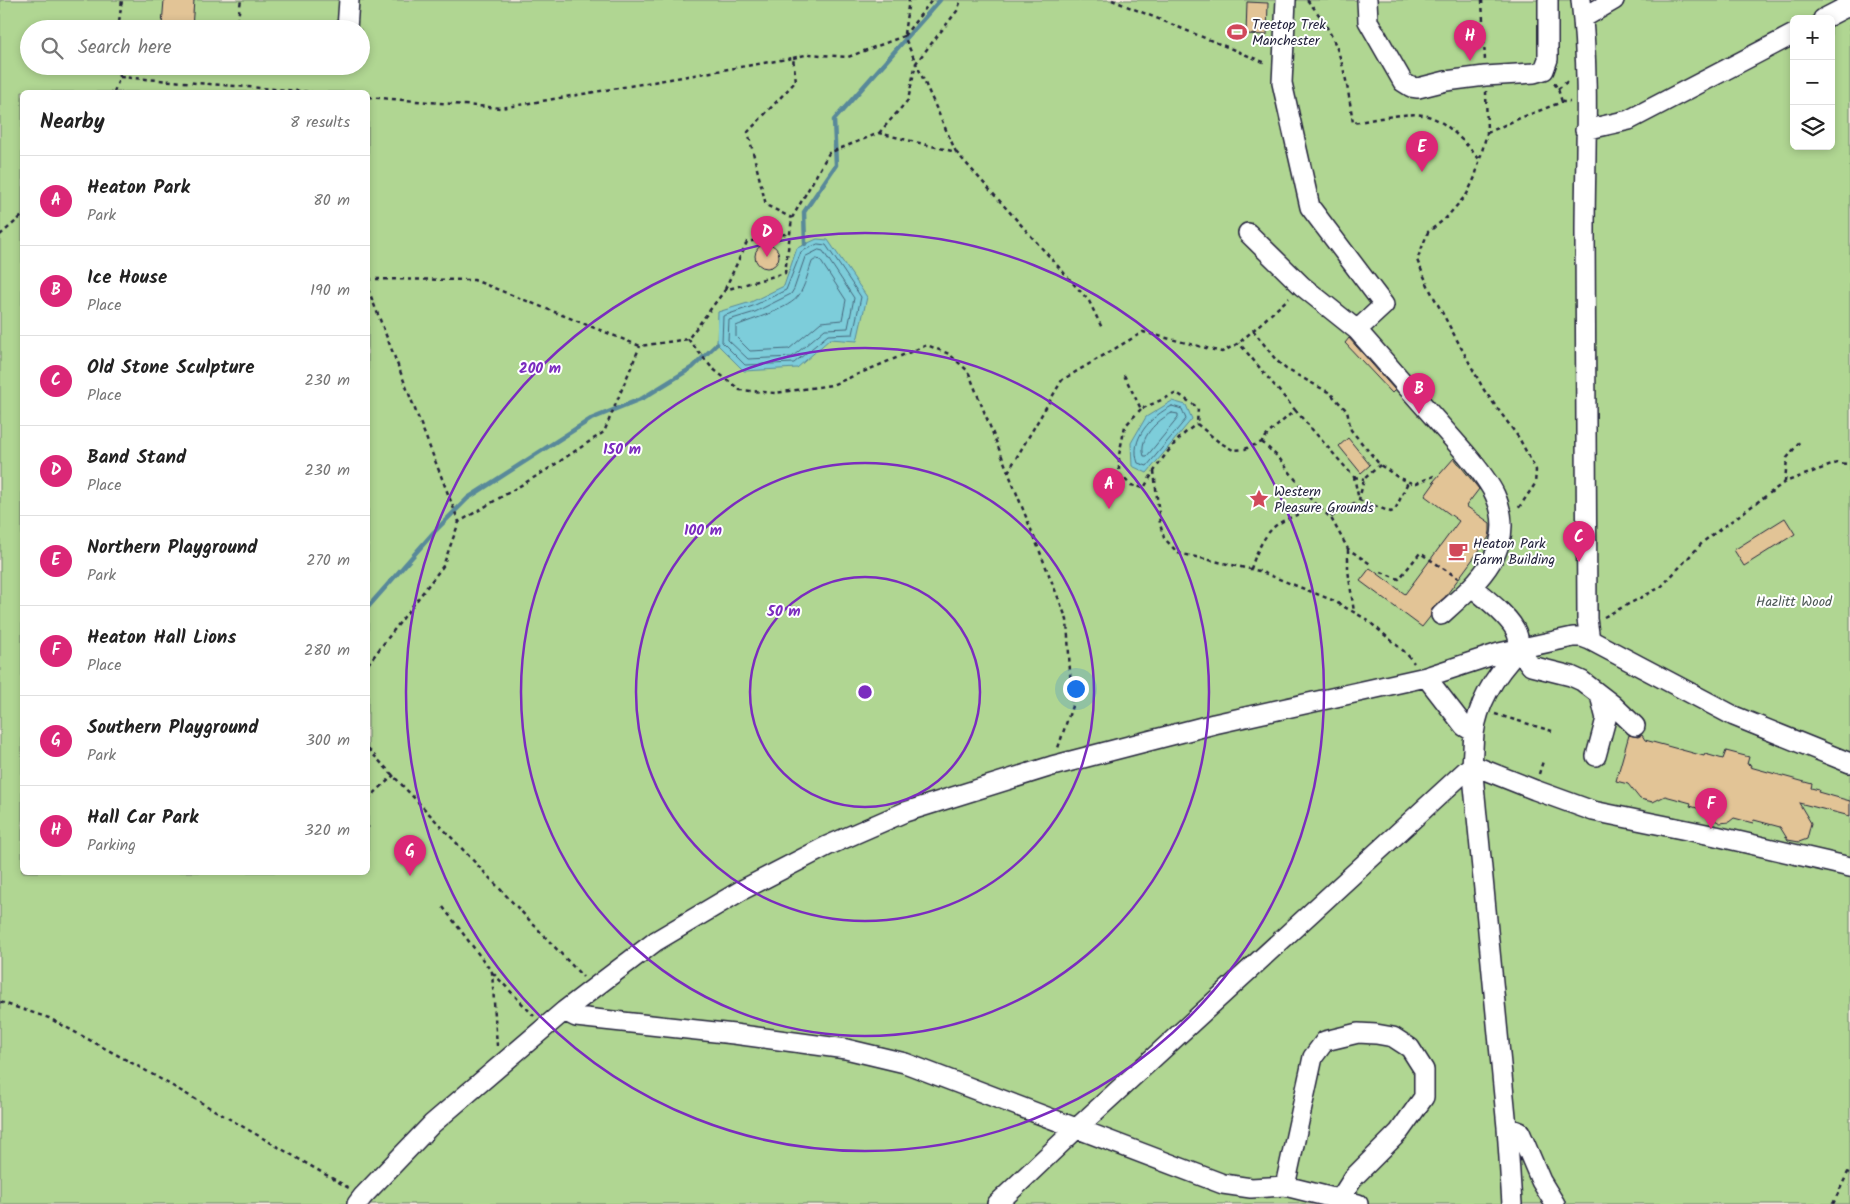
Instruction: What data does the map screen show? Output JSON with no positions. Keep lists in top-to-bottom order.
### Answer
{
  "parks": ["Hazlitt Wood"],
  "places": {
    "sports": ["Treetop Trek Manchester"],
    "place": ["Western Pleasure Grounds"],
    "cafe": ["Heaton Park Farm Building"]
  },
  "page": {
    "map_buttons": ["+", "−"],
    "pins": [
      "H",
      "E",
      "D",
      "B",
      "A",
      "C",
      "F",
      "G"
    ],
    "search": "Search here",
    "heading": ["Nearby", "8 results"],
    "list": [
      {
        "mark": "A",
        "name": "Heaton Park",
        "note": "Park",
        "value": "80 m"
      },
      {
        "mark": "B",
        "name": "Ice House",
        "note": "Place",
        "value": "190 m"
      },
      {
        "mark": "C",
        "name": "Old Stone Sculpture",
        "note": "Place",
        "value": "230 m"
      },
      {
        "mark": "D",
        "name": "Band Stand",
        "note": "Place",
        "value": "230 m"
      },
      {
        "mark": "E",
        "name": "Northern Playground",
        "note": "Park",
        "value": "270 m"
      },
      {
        "mark": "F",
        "name": "Heaton Hall Lions",
        "note": "Place",
        "value": "280 m"
      },
      {
        "mark": "G",
        "name": "Southern Playground",
        "note": "Park",
        "value": "300 m"
      },
      {
        "mark": "H",
        "name": "Hall Car Park",
        "note": "Parking",
        "value": "320 m"
      }
    ]
  },
  "rings": [
    "200 m",
    "150 m",
    "100 m",
    "50 m"
  ]
}
